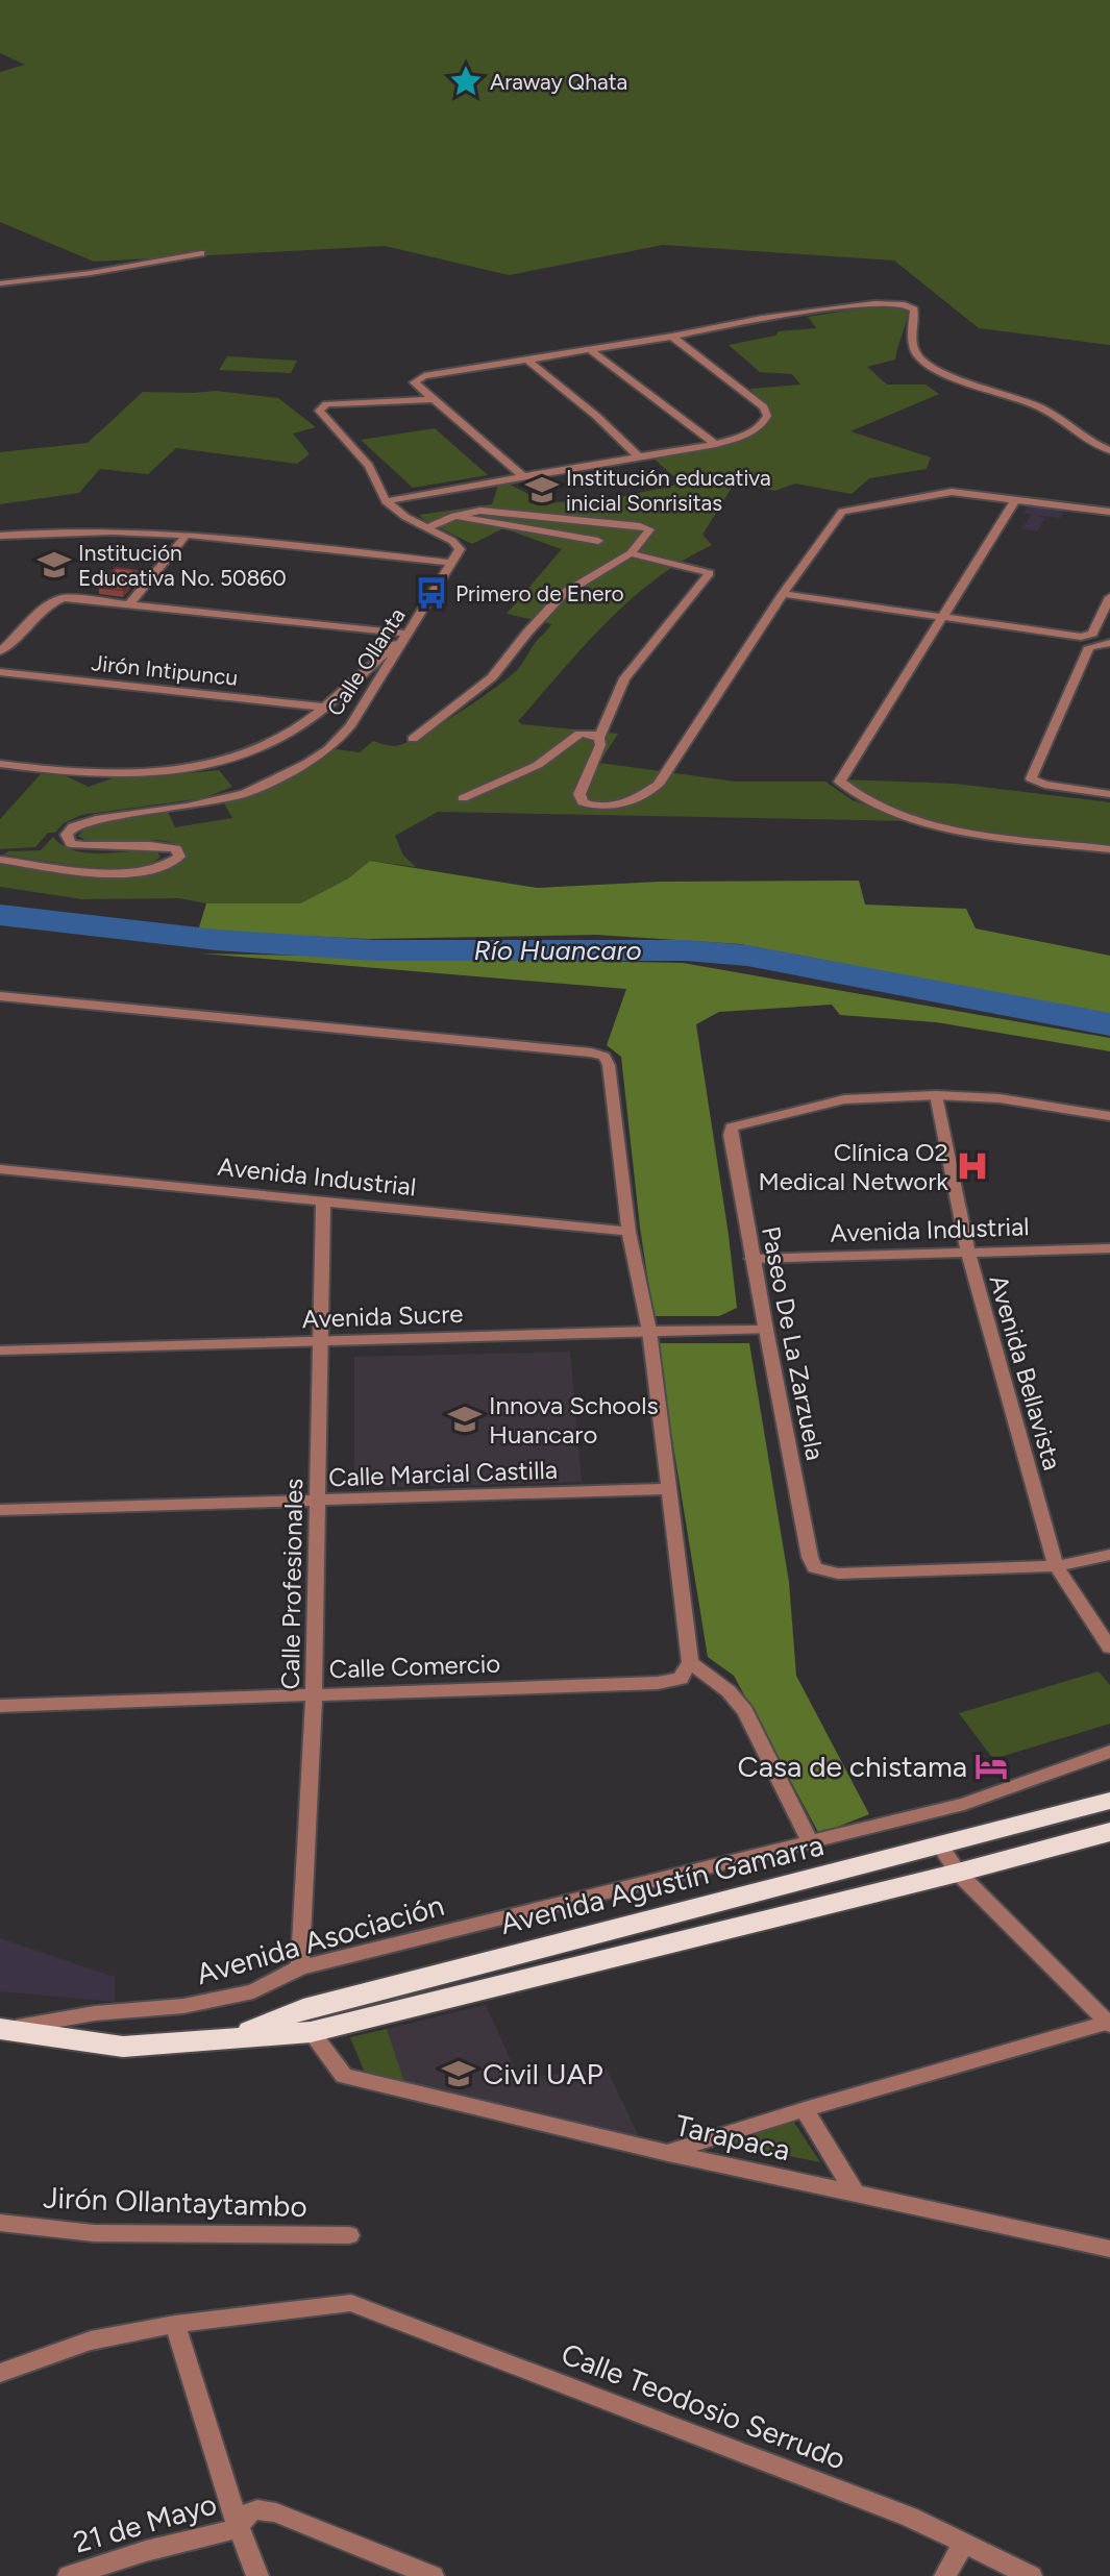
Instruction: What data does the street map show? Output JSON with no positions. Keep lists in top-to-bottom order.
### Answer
{
  "streets": {
    "highway": ["Avenida Agustín Gamarra"],
    "street": [
      "Calle Ollanta",
      "Jirón Intipuncu",
      "Avenida Industrial",
      "Avenida Sucre",
      "Paseo De La Zarzuela",
      "Avenida Bellavista",
      "Calle Marcial Castilla",
      "Calle Profesionales",
      "Calle Comercio",
      "Avenida Asociación",
      "Tarapaca",
      "Jirón Ollantaytambo",
      "Calle Teodosio Serrudo",
      "21 de Mayo"
    ]
  },
  "crossings": [
    ["Avenida Industrial", "Paseo De La Zarzuela"],
    ["Avenida Industrial", "Avenida Bellavista"],
    ["Avenida Industrial", "Calle Profesionales"],
    ["Avenida Sucre", "Paseo De La Zarzuela"],
    ["Avenida Sucre", "Calle Profesionales"],
    ["Paseo De La Zarzuela", "Avenida Bellavista"],
    ["Calle Marcial Castilla", "Calle Profesionales"],
    ["Calle Profesionales", "Calle Comercio"],
    ["Calle Profesionales", "Avenida Asociación"],
    ["Avenida Agustín Gamarra", "Avenida Asociación"],
    ["Avenida Agustín Gamarra", "Tarapaca"]
  ],
  "water": ["Río Huancaro"],
  "places": {
    "place": ["Araway Qhata"],
    "school or university": [
      "Institución educativa inicial Sonrisitas",
      "Institución Educativa No. 50860",
      "Innova Schools Huancaro",
      "Civil UAP"
    ],
    "bus stop": ["Primero de Enero"],
    "hospital": ["Clínica O2 Medical Network"],
    "hotel": ["Casa de chistama"]
  }
}
